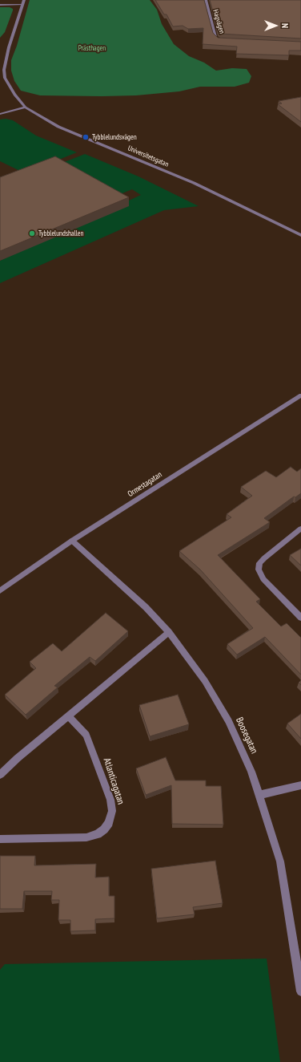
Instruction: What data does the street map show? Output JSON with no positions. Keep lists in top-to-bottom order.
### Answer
{
  "streets": {
    "street": [
      "Hagvägen",
      "Universitetsgatan",
      "Ormestagatan",
      "Boosegatan",
      "Atlanticagatan"
    ]
  },
  "crossings": [
    ["Ormestagatan", "Boosegatan"]
  ],
  "parks": ["Prästhagen"],
  "places": ["Tybblelundsvägen", "Tybblelundshallen"],
  "north": "right"
}
